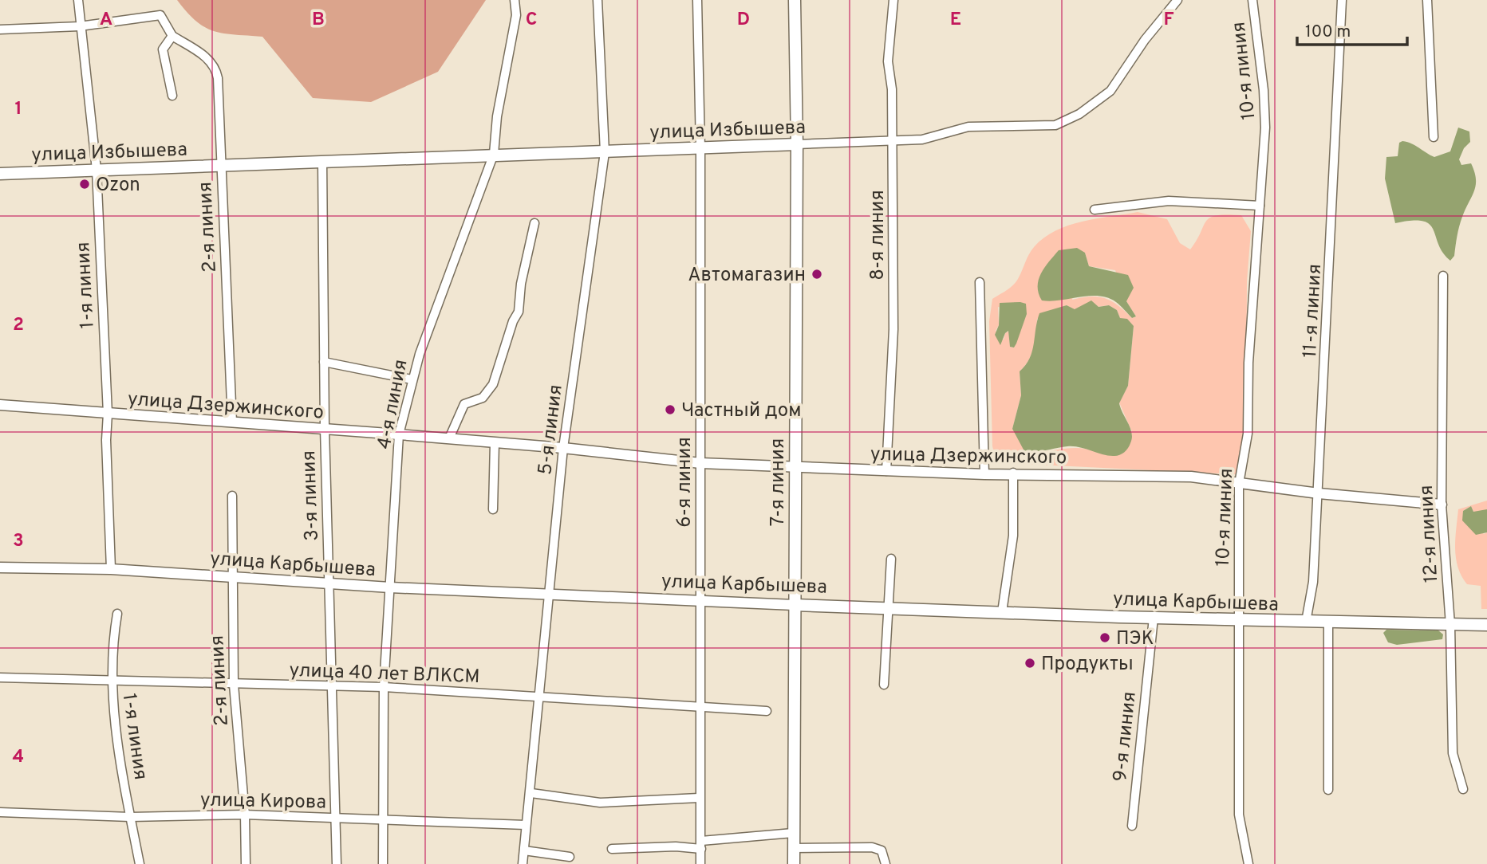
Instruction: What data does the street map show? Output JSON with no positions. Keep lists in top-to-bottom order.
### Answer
{
  "streets": {
    "main road": ["улица Избышева", "7-я линия", "улица Карбышева"],
    "street": [
      "10-я линия",
      "2-я линия",
      "8-я линия",
      "1-я линия",
      "11-я линия",
      "4-я линия",
      "улица Дзержинского",
      "5-я линия",
      "6-я линия",
      "3-я линия",
      "12-я линия",
      "улица 40 лет ВЛКСМ",
      "9-я линия",
      "улица Кирова"
    ]
  },
  "crossings": [
    ["10-я линия", "улица Дзержинского"],
    ["10-я линия", "улица Карбышева"],
    ["улица Избышева", "2-я линия"],
    ["улица Избышева", "8-я линия"],
    ["улица Избышева", "1-я линия"],
    ["улица Избышева", "4-я линия"],
    ["улица Избышева", "5-я линия"],
    ["улица Избышева", "6-я линия"],
    ["улица Избышева", "7-я линия"],
    ["улица Избышева", "3-я линия"],
    ["2-я линия", "улица Дзержинского"],
    ["2-я линия", "улица Карбышева"],
    ["2-я линия", "улица 40 лет ВЛКСМ"],
    ["2-я линия", "улица Кирова"],
    ["8-я линия", "улица Дзержинского"],
    ["1-я линия", "улица Дзержинского"],
    ["1-я линия", "улица Карбышева"],
    ["1-я линия", "улица 40 лет ВЛКСМ"],
    ["1-я линия", "улица Кирова"],
    ["11-я линия", "улица Дзержинского"],
    ["11-я линия", "улица Карбышева"],
    ["4-я линия", "улица Дзержинского"],
    ["4-я линия", "улица Карбышева"],
    ["4-я линия", "улица 40 лет ВЛКСМ"],
    ["4-я линия", "улица Кирова"],
    ["улица Дзержинского", "5-я линия"],
    ["улица Дзержинского", "6-я линия"],
    ["улица Дзержинского", "7-я линия"],
    ["улица Дзержинского", "3-я линия"],
    ["улица Дзержинского", "12-я линия"],
    ["5-я линия", "улица Карбышева"],
    ["5-я линия", "улица 40 лет ВЛКСМ"],
    ["5-я линия", "улица Кирова"],
    ["6-я линия", "улица Карбышева"],
    ["6-я линия", "улица 40 лет ВЛКСМ"],
    ["7-я линия", "улица Карбышева"],
    ["3-я линия", "улица Карбышева"],
    ["3-я линия", "улица 40 лет ВЛКСМ"],
    ["3-я линия", "улица Кирова"],
    ["12-я линия", "улица Карбышева"],
    ["улица Карбышева", "9-я линия"]
  ],
  "places": [
    "Ozon",
    "Автомагазин",
    "Частный дом",
    "ПЭК",
    "Продукты"
  ],
  "scale_bar": "100 m",
  "grid": {
    "columns": [
      "A",
      "B",
      "C",
      "D",
      "E",
      "F"
    ],
    "rows": [
      "1",
      "2",
      "3",
      "4"
    ]
  }
}
